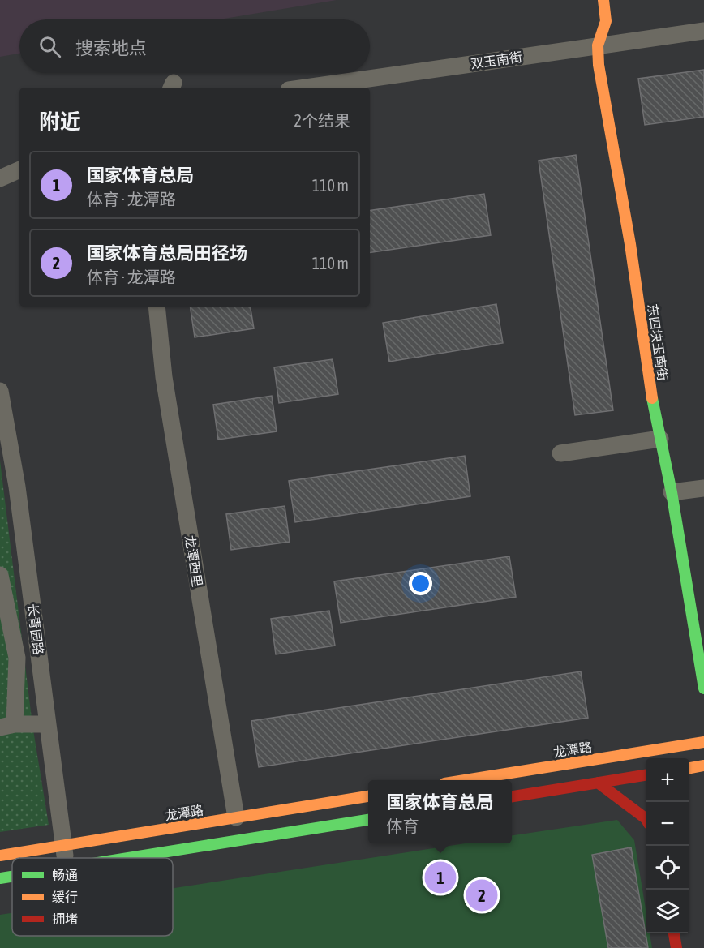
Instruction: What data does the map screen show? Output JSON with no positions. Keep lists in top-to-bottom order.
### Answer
{
  "streets": {
    "street": [
      "双玉南街",
      "东四块玉南街",
      "龙潭西里",
      "长青园路",
      "龙潭路"
    ]
  },
  "crossings": [
    ["双玉南街", "东四块玉南街"],
    ["龙潭西里", "龙潭路"],
    ["长青园路", "龙潭路"]
  ],
  "legend": ["畅通", "缓行", "拥堵"],
  "page": {
    "search": "搜索地点",
    "heading": ["附近", "2个结果"],
    "list": [
      {
        "mark": "1",
        "name": "国家体育总局",
        "note": "体育 · 龙潭路",
        "value": "110 m"
      },
      {
        "mark": "2",
        "name": "国家体育总局田径场",
        "note": "体育 · 龙潭路",
        "value": "110 m"
      }
    ],
    "map_buttons": ["+", "−"],
    "popup": ["国家体育总局", "体育"],
    "pins": ["1", "2"]
  }
}
